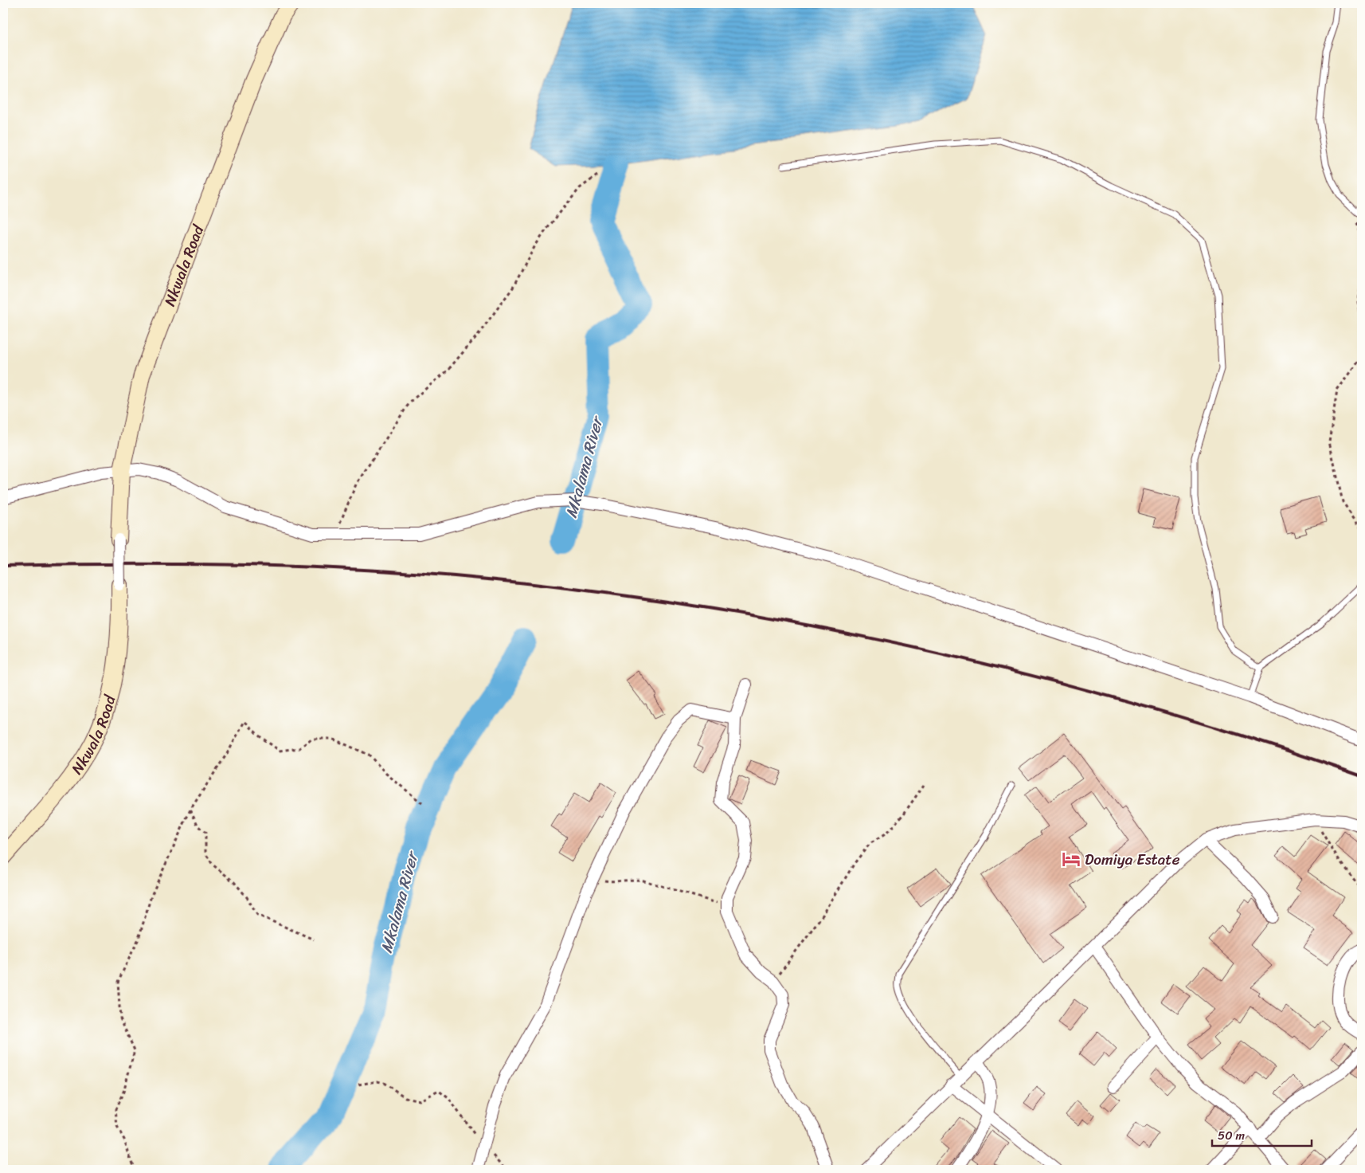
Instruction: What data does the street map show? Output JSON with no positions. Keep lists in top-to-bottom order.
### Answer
{
  "streets": {
    "street": ["Nkwala Road"]
  },
  "water": ["Mkalama River"],
  "places": {
    "hotel": ["Domiya Estate"]
  },
  "scale_bar": "50 m"
}
